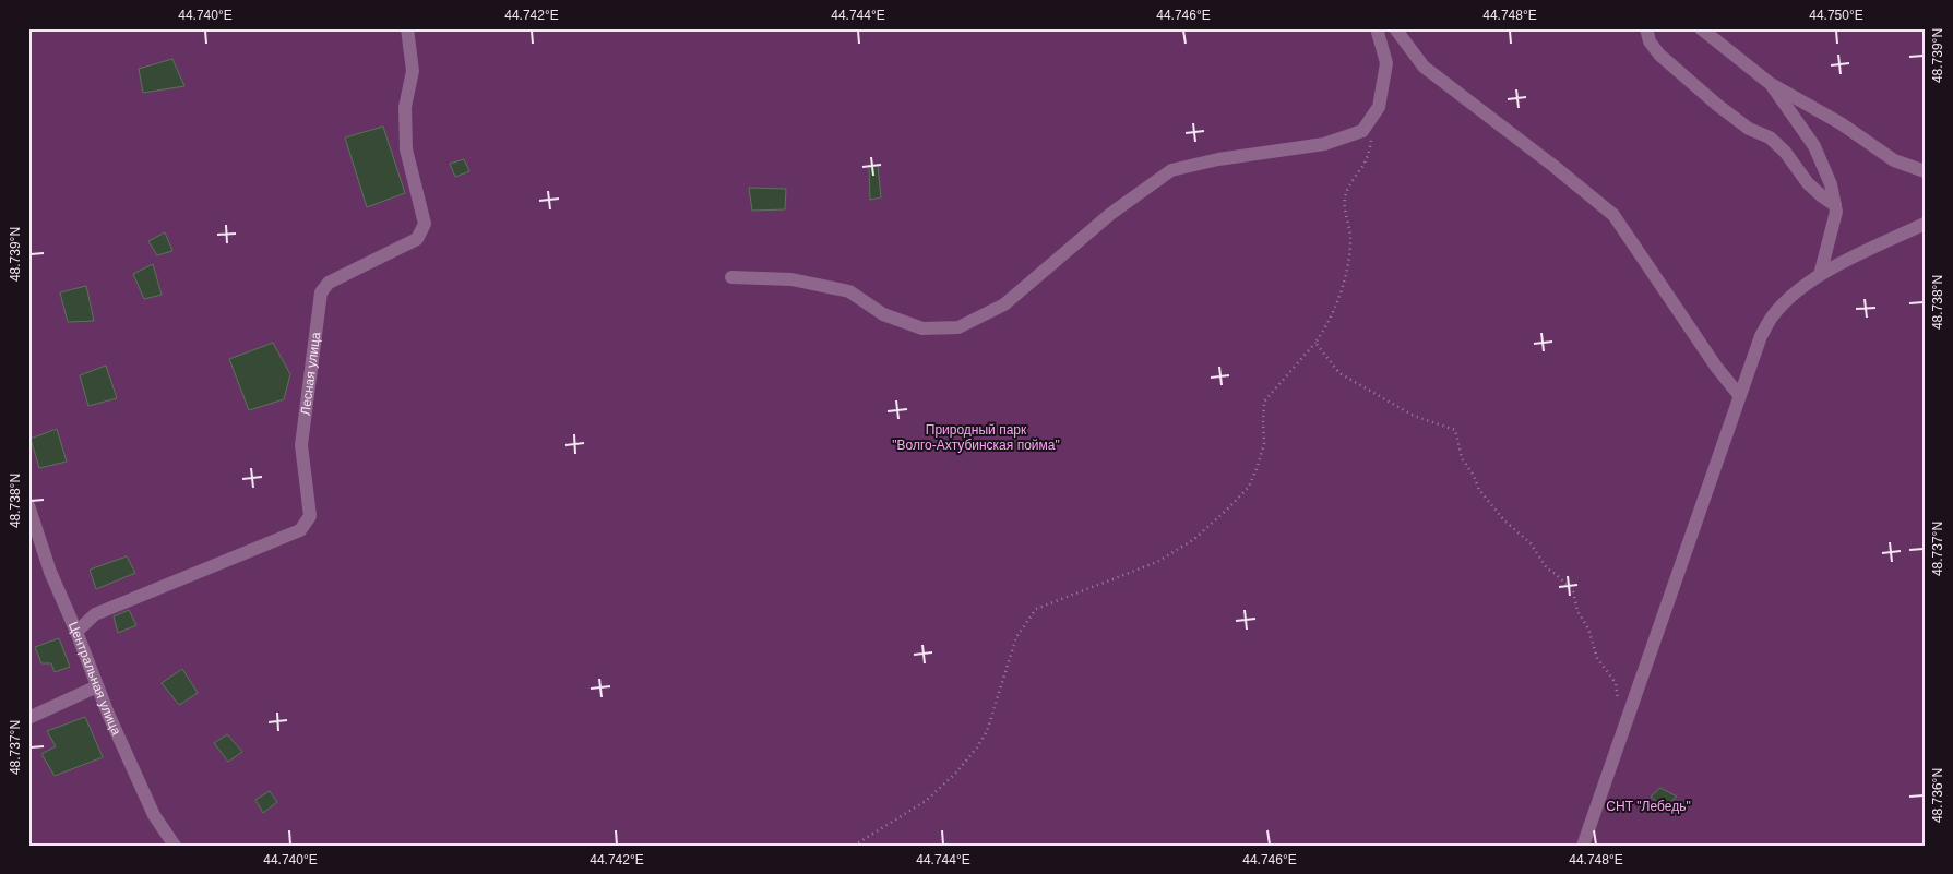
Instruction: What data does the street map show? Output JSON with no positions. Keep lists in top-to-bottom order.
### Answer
{
  "streets": {
    "street": ["Лесная улица", "Центральная улица"]
  },
  "crossings": [
    ["Лесная улица", "Центральная улица"]
  ],
  "parks": ["Природный парк \"Волго-Ахтубинская пойма\"", "СНТ \"Лебедь\""],
  "coordinates": [
    "44.740°E",
    "44.742°E",
    "44.744°E",
    "44.746°E",
    "44.748°E",
    "44.750°E",
    "48.739°N",
    "48.738°N",
    "48.737°N",
    "48.736°N"
  ]
}
